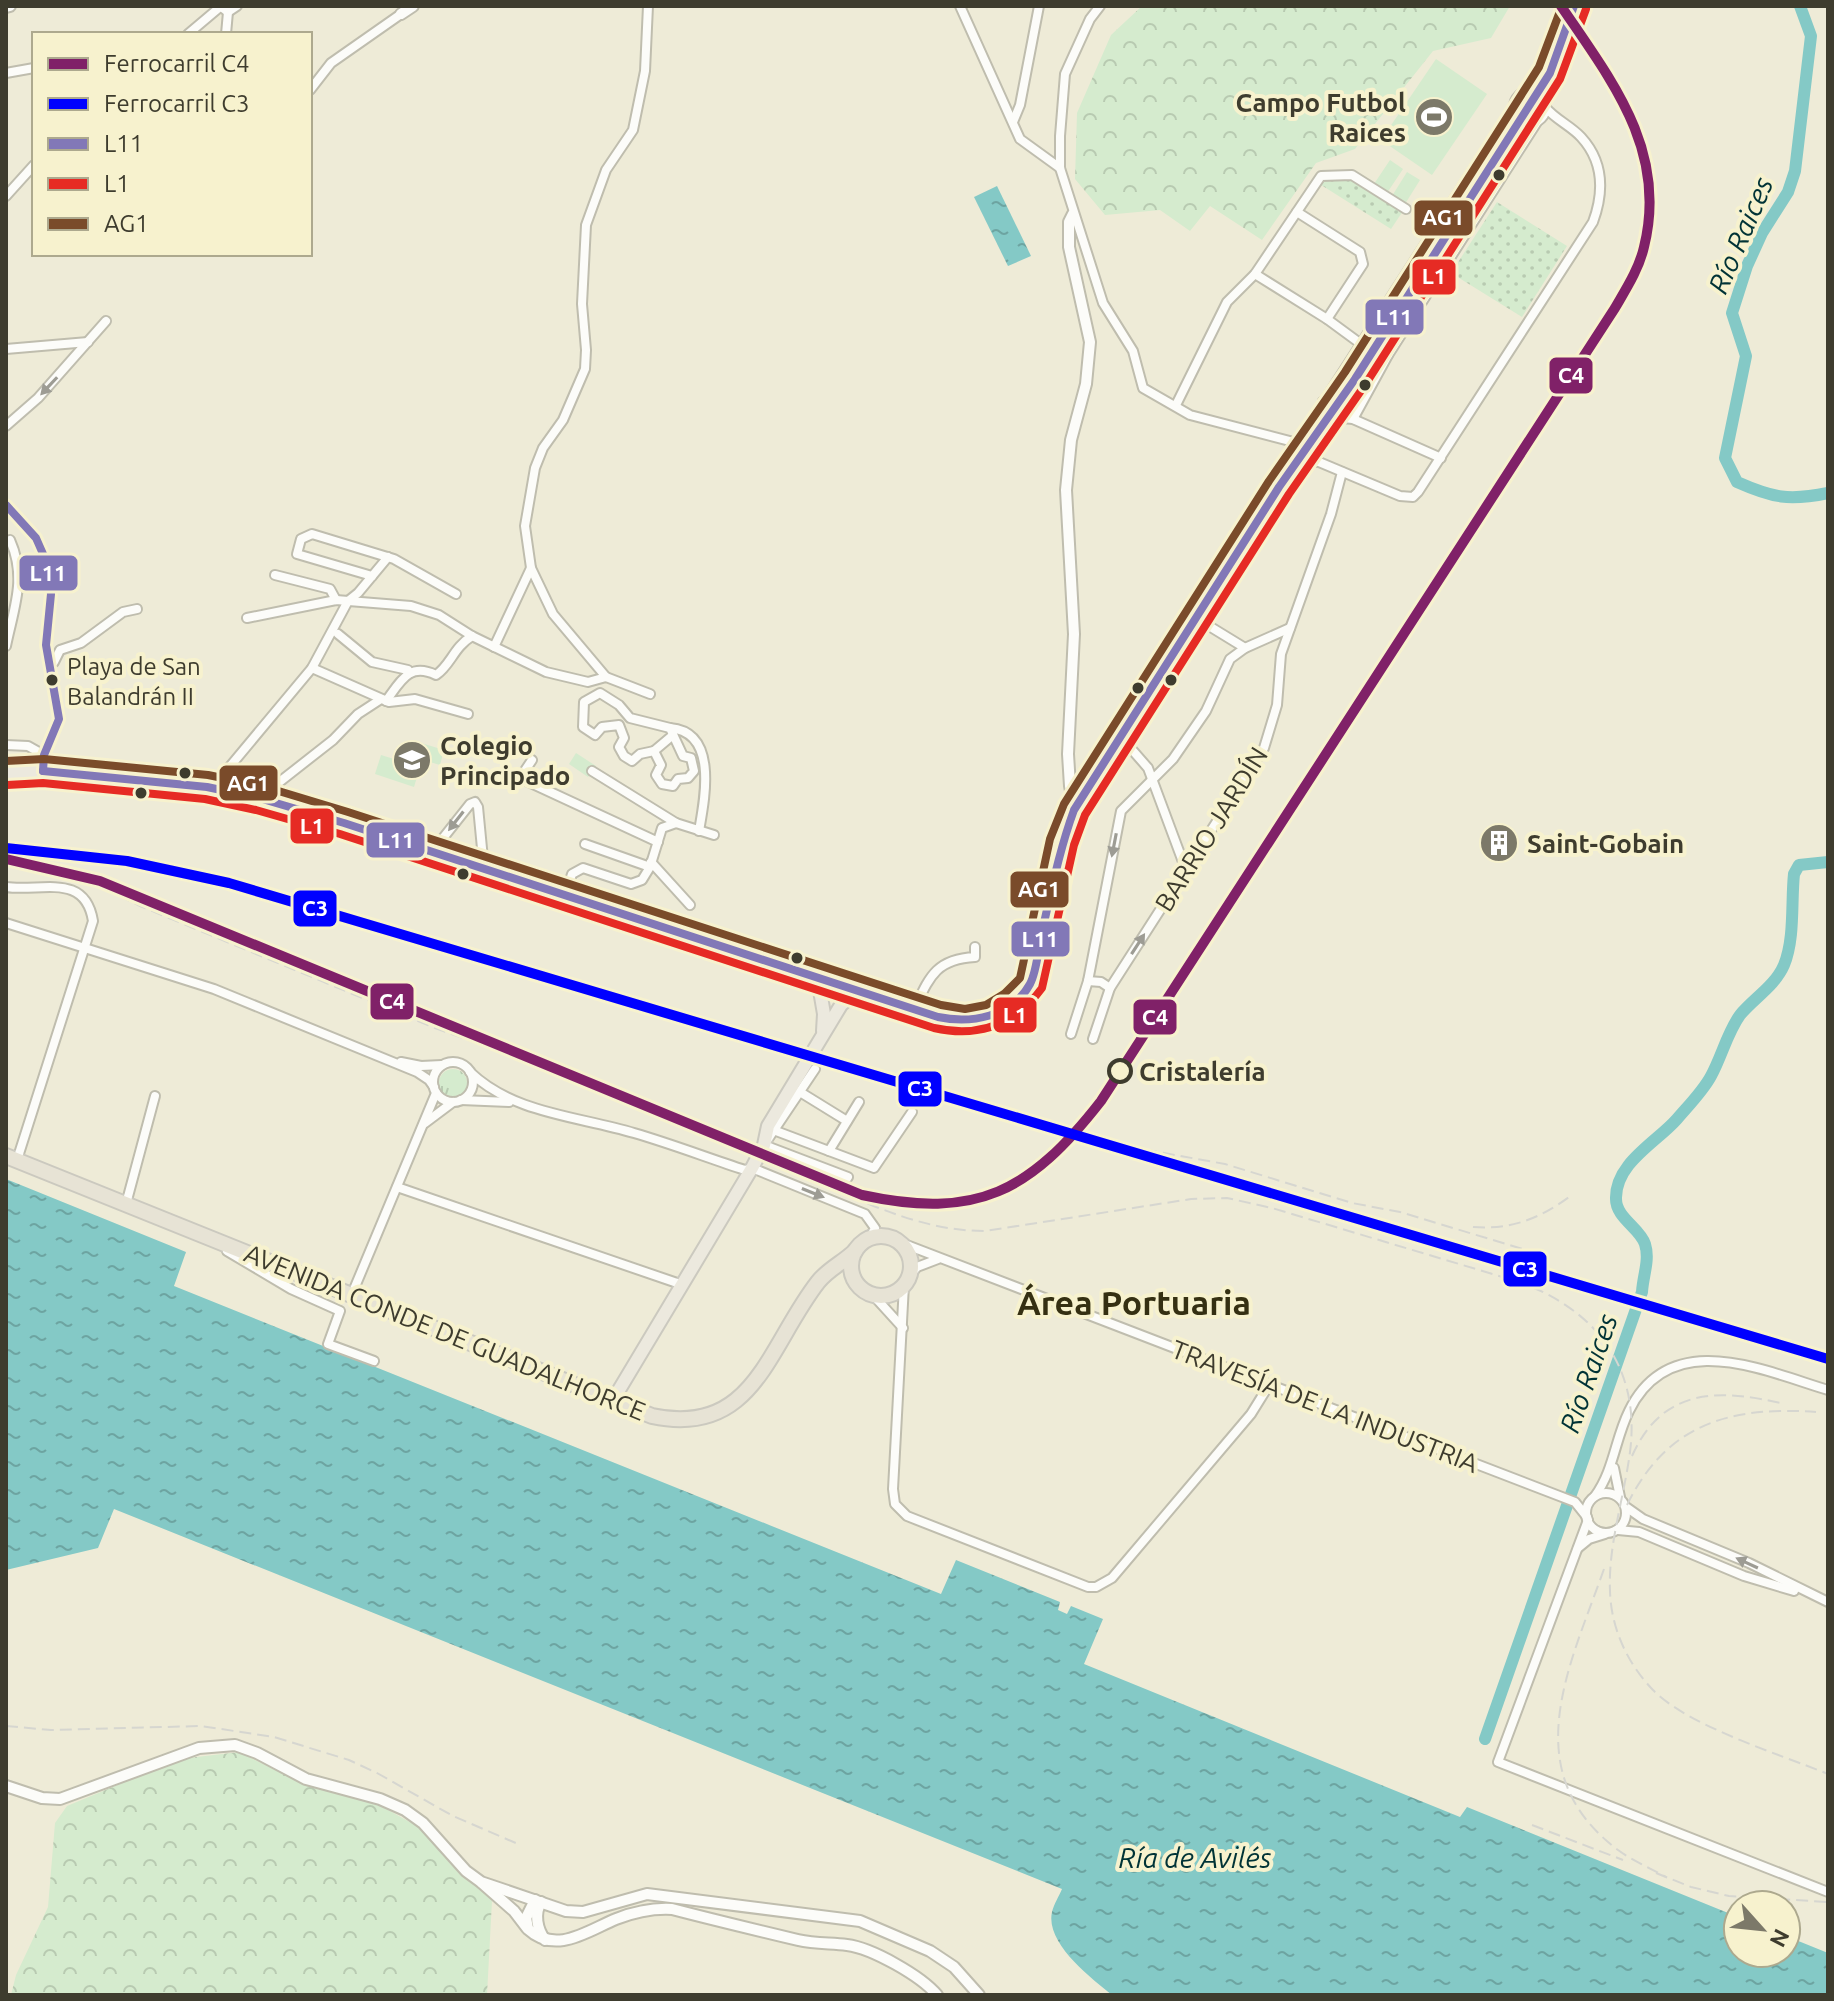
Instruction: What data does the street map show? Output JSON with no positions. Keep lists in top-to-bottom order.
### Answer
{
  "streets": {
    "highway": ["AVENIDA CONDE DE GUADALHORCE", "TRAVESÍA DE LA INDUSTRIA"],
    "street": ["BARRIO JARDÍN"]
  },
  "crossings": [
    ["AVENIDA CONDE DE GUADALHORCE", "TRAVESÍA DE LA INDUSTRIA"]
  ],
  "districts": ["Área Portuaria"],
  "water": ["Río Raices", "Ría de Avilés"],
  "places": {
    "sports": ["Campo Futbol Raices"],
    "other": ["Playa de San Balandrán II", "Cristalería"],
    "school or university": ["Colegio Principado"],
    "building": ["Saint-Gobain"]
  },
  "lines": [
    "rail line C4",
    "transit line L11",
    "transit line AG1",
    "transit line L1",
    "rail line C3"
  ],
  "legend": [
    "Ferrocarril C4",
    "Ferrocarril C3",
    "L11",
    "L1",
    "AG1"
  ],
  "north": "bottom right"
}
